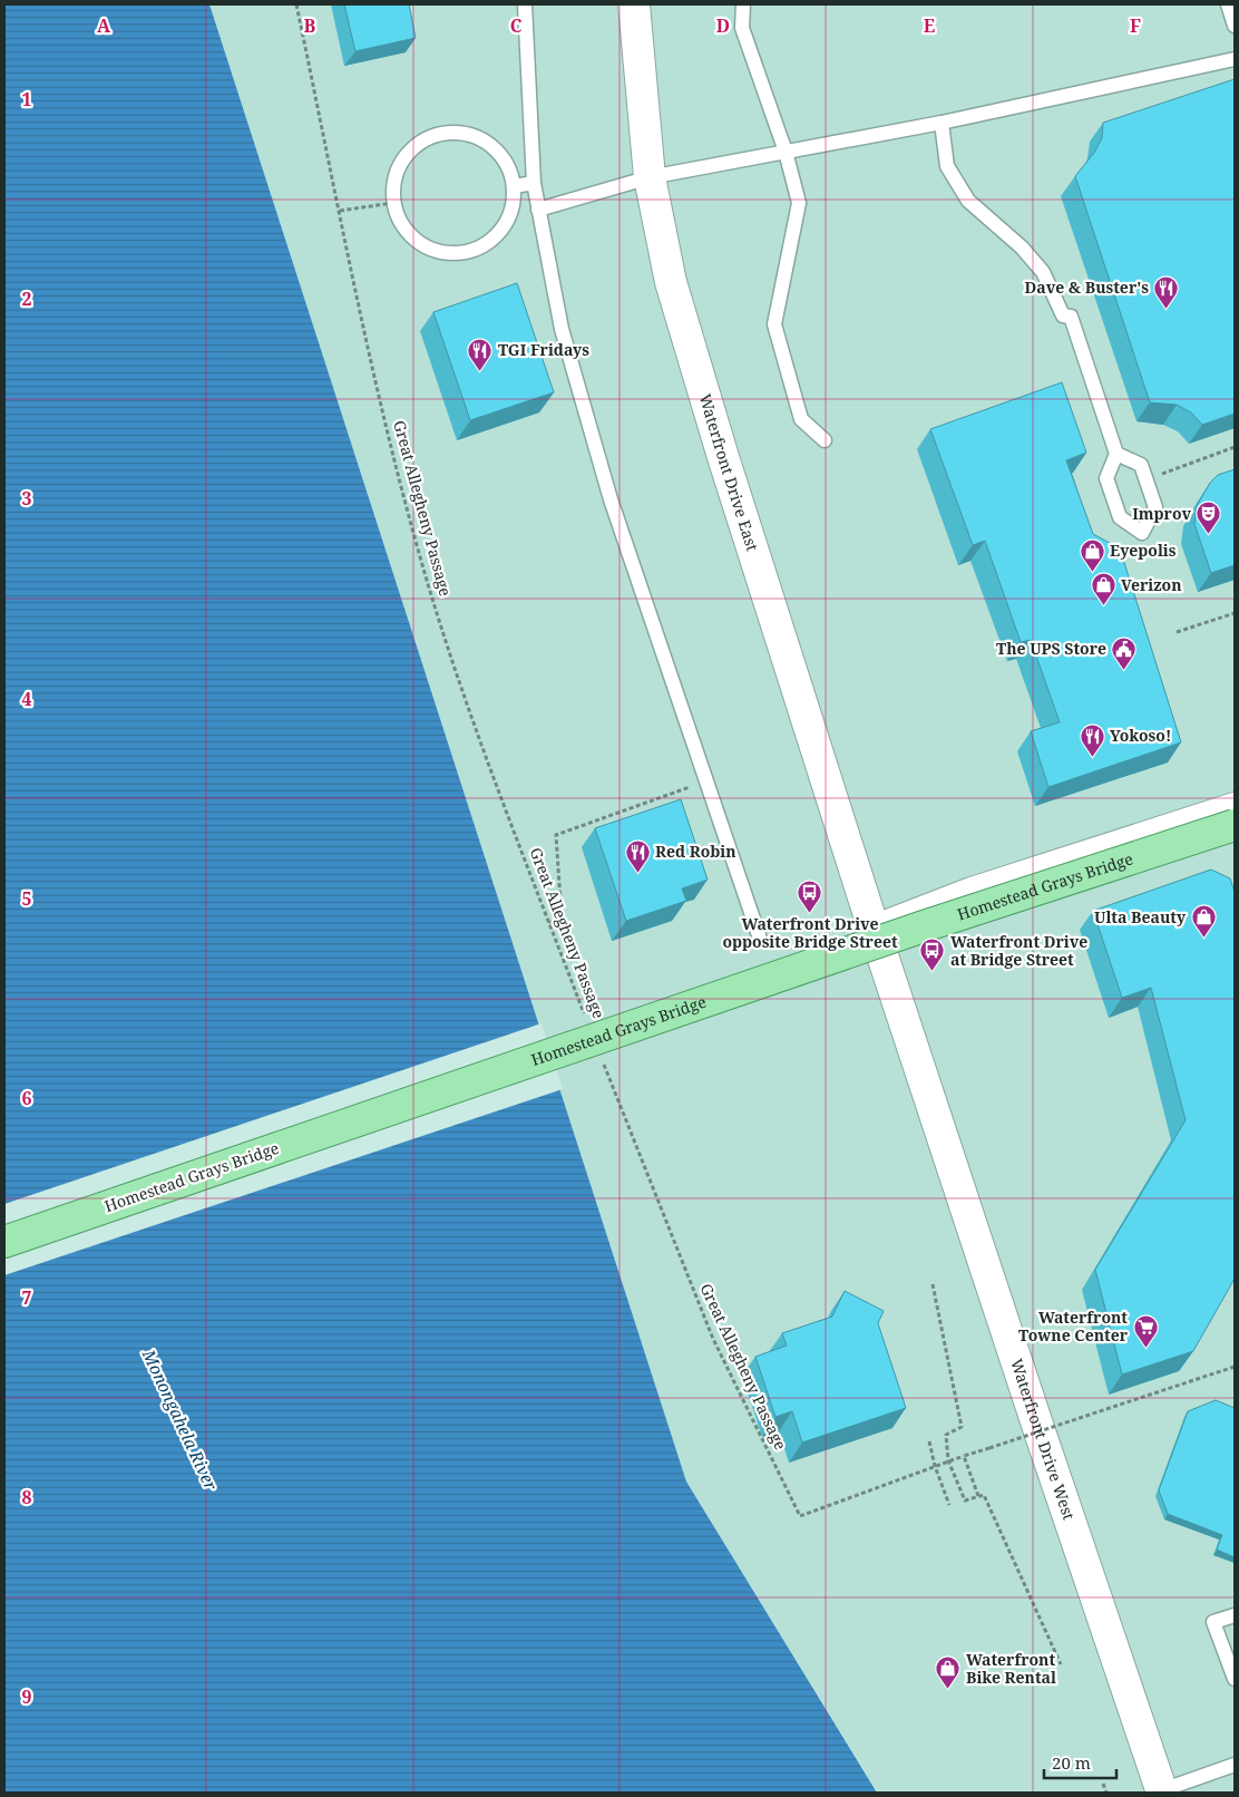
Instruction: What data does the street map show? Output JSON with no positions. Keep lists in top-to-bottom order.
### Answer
{
  "streets": {
    "main road": ["Homestead Grays Bridge"],
    "street": ["Waterfront Drive East", "Waterfront Drive West"],
    "path": ["Great Allegheny Passage"]
  },
  "crossings": [
    ["Waterfront Drive East", "Waterfront Drive West"]
  ],
  "water": ["Monongahela River"],
  "places": {
    "restaurant": [
      "Dave & Buster's",
      "TGI Fridays",
      "Yokoso!",
      "Red Robin"
    ],
    "theatre": ["Improv"],
    "shop": [
      "Eyepolis",
      "Verizon",
      "Ulta Beauty",
      "Waterfront Bike Rental"
    ],
    "public building": ["The UPS Store"],
    "bus stop": ["Waterfront Drive opposite Bridge Street", "Waterfront Drive at Bridge Street"],
    "supermarket": ["Waterfront Towne Center"]
  },
  "scale_bar": "20 m",
  "grid": {
    "columns": [
      "A",
      "B",
      "C",
      "D",
      "E",
      "F"
    ],
    "rows": [
      "1",
      "2",
      "3",
      "4",
      "5",
      "6",
      "7",
      "8",
      "9"
    ]
  }
}
